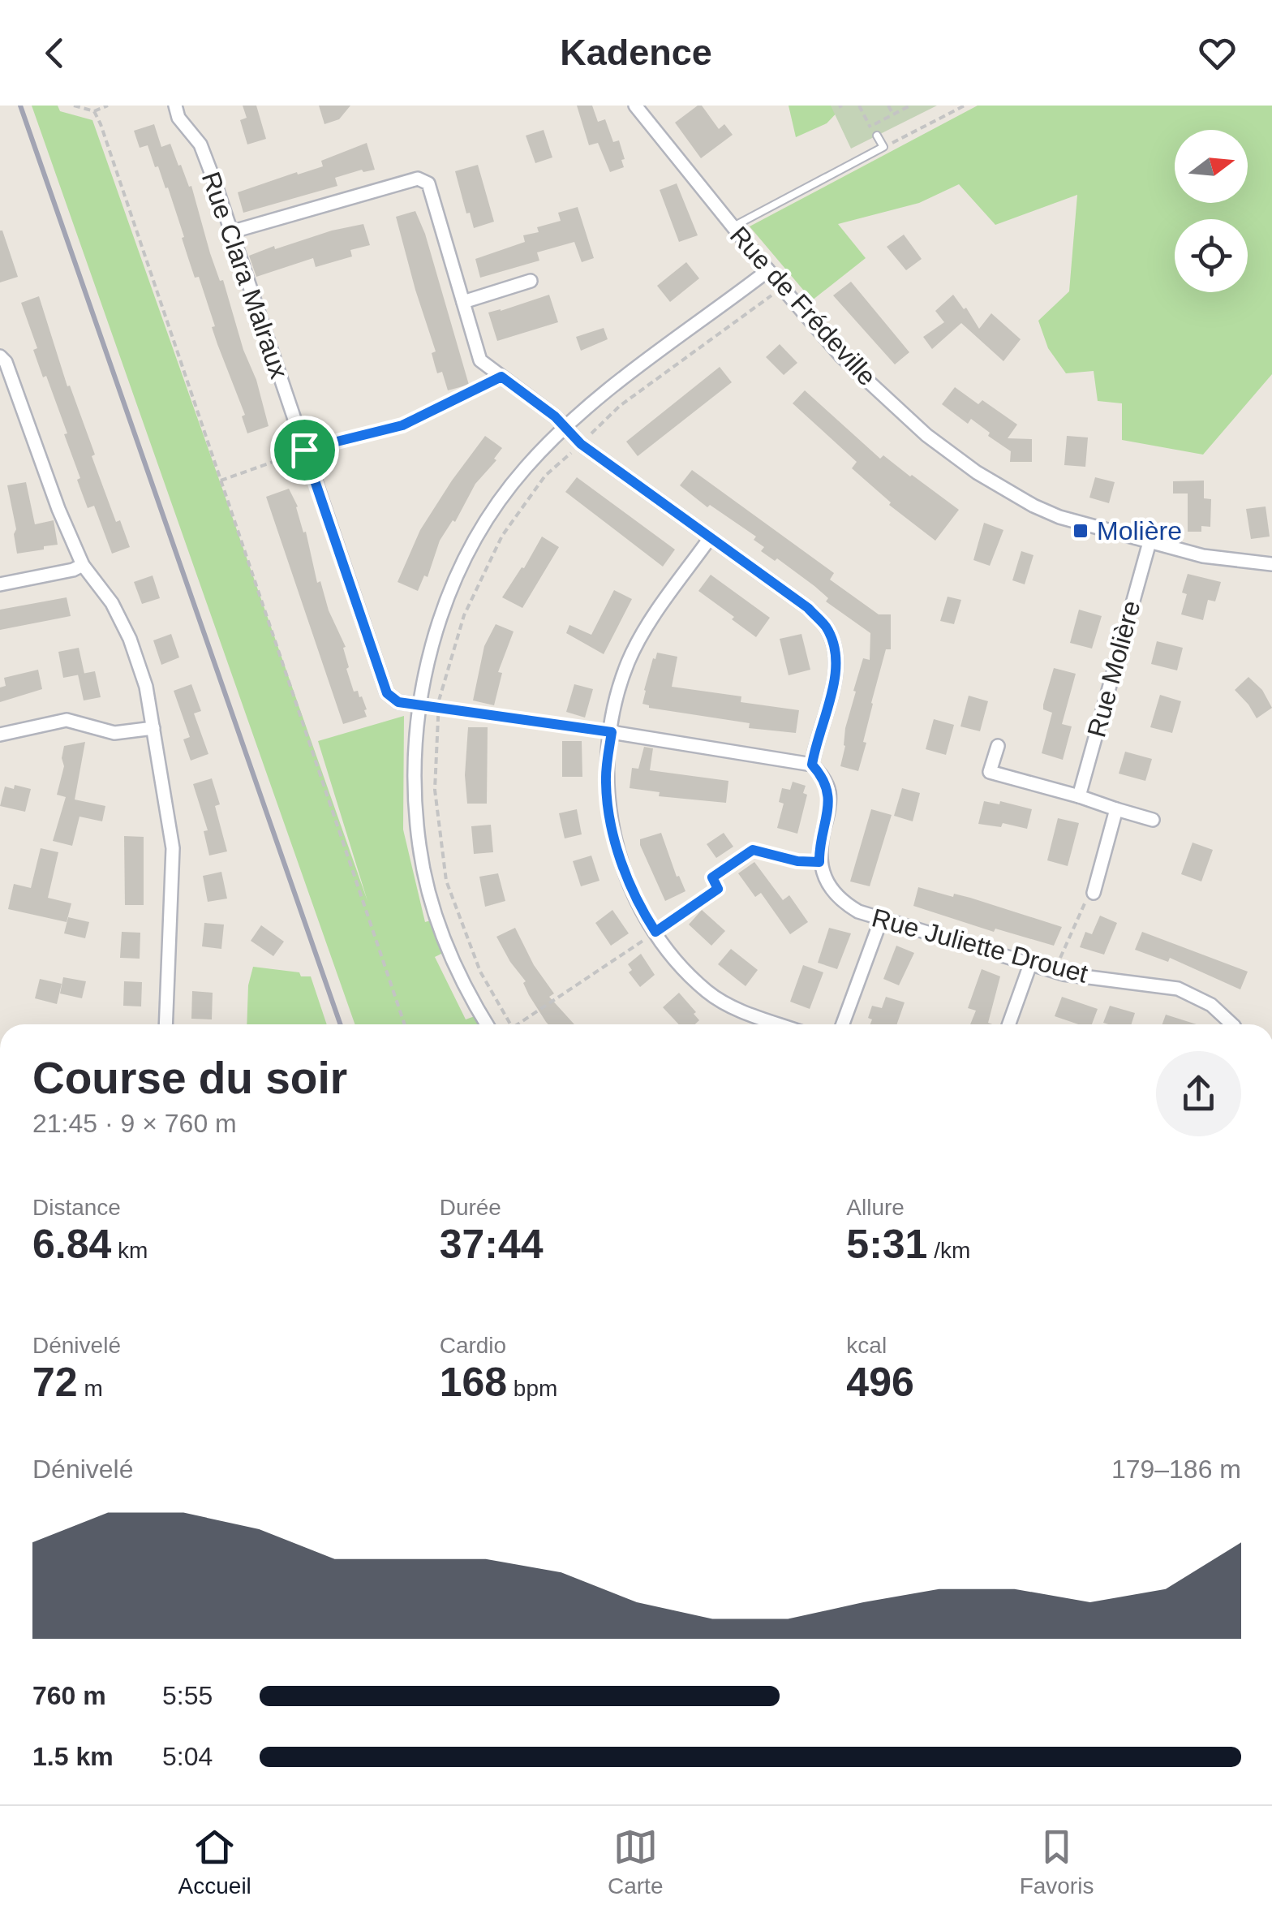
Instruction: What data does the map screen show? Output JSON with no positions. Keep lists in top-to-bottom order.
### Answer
{
  "streets": {
    "street": [
      "Rue Clara Malraux",
      "Rue de Frédeville",
      "Rue Molière",
      "Rue Juliette Drouet"
    ]
  },
  "crossings": [
    ["Rue de Frédeville", "Rue Molière"]
  ],
  "places": {
    "transit": ["Molière"]
  },
  "north": "right",
  "page": {
    "header": "Kadence",
    "heading": ["Course du soir", "21:45 · 9 × 760 m"],
    "stats": [
      ["Distance", "6.84 km"],
      ["Durée", "37:44"],
      ["Allure", "5:31 /km"],
      ["Dénivelé", "72 m"],
      ["Cardio", "168 bpm"],
      ["kcal", "496"]
    ],
    "chart": ["Dénivelé", "179–186 m"],
    "list": [
      {
        "name": "760 m",
        "note": "5:55"
      },
      {
        "name": "1.5 km",
        "note": "5:04"
      }
    ],
    "tabs": ["Accueil", "Carte", "Favoris"]
  }
}
